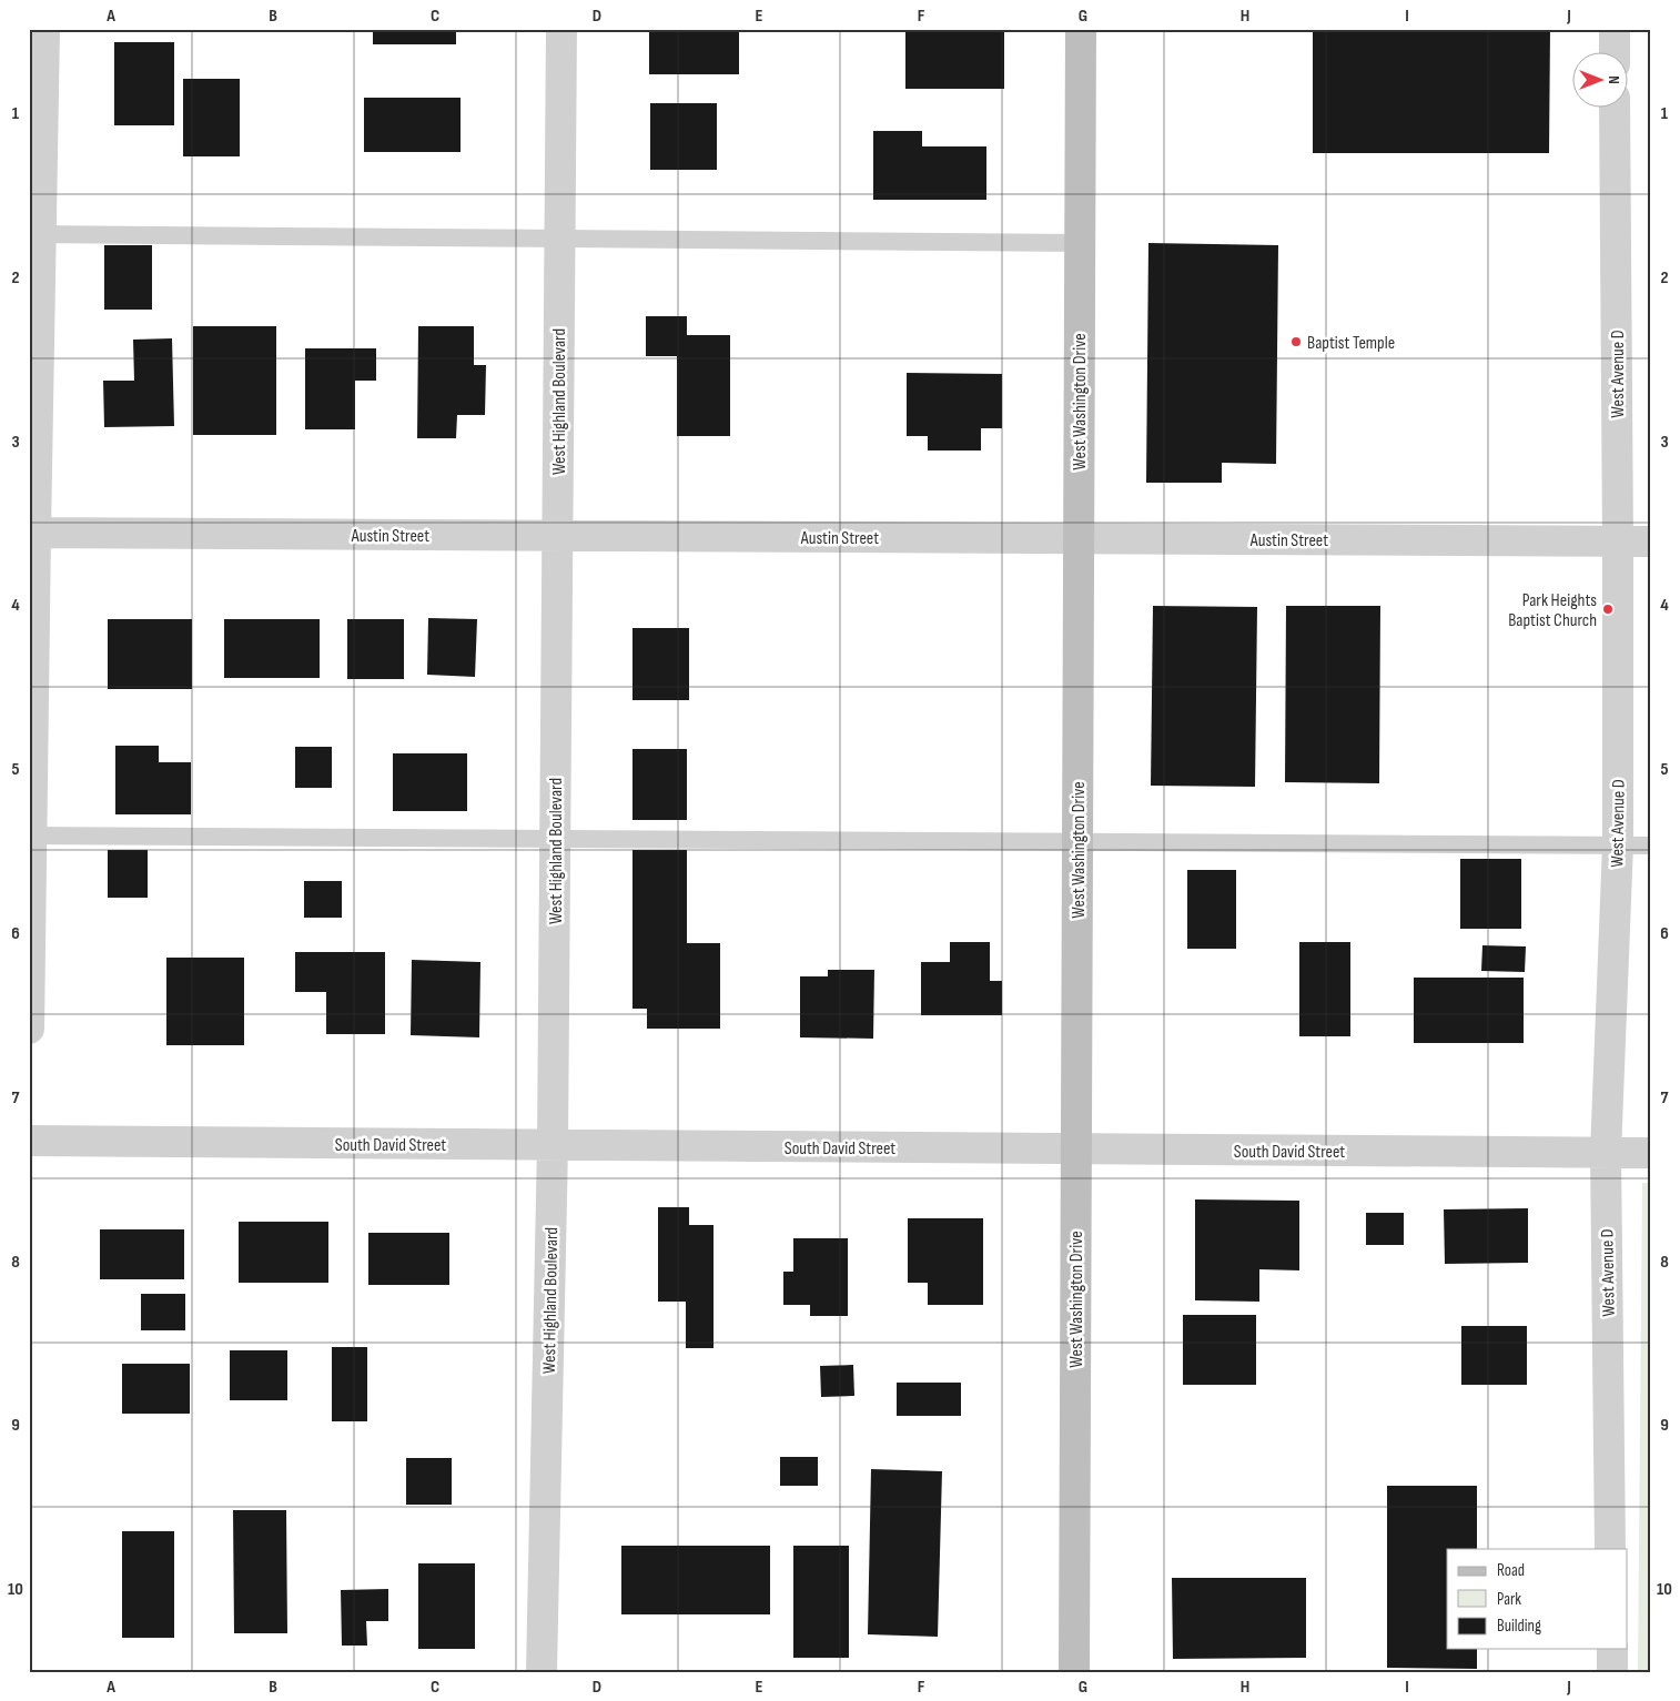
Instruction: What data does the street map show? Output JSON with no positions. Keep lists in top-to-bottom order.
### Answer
{
  "streets": {
    "street": [
      "West Avenue D",
      "West Highland Boulevard",
      "West Washington Drive",
      "Austin Street",
      "South David Street"
    ]
  },
  "crossings": [
    ["West Avenue D", "Austin Street"],
    ["West Avenue D", "South David Street"],
    ["West Highland Boulevard", "Austin Street"],
    ["West Highland Boulevard", "South David Street"],
    ["West Washington Drive", "Austin Street"],
    ["West Washington Drive", "South David Street"]
  ],
  "places": ["Baptist Temple", "Park Heights Baptist Church"],
  "legend": ["Road", "Park", "Building"],
  "north": "right",
  "grid": {
    "columns": [
      "A",
      "B",
      "C",
      "D",
      "E",
      "F",
      "G",
      "H",
      "I",
      "J"
    ],
    "rows": [
      "1",
      "2",
      "3",
      "4",
      "5",
      "6",
      "7",
      "8",
      "9",
      "10"
    ]
  }
}
